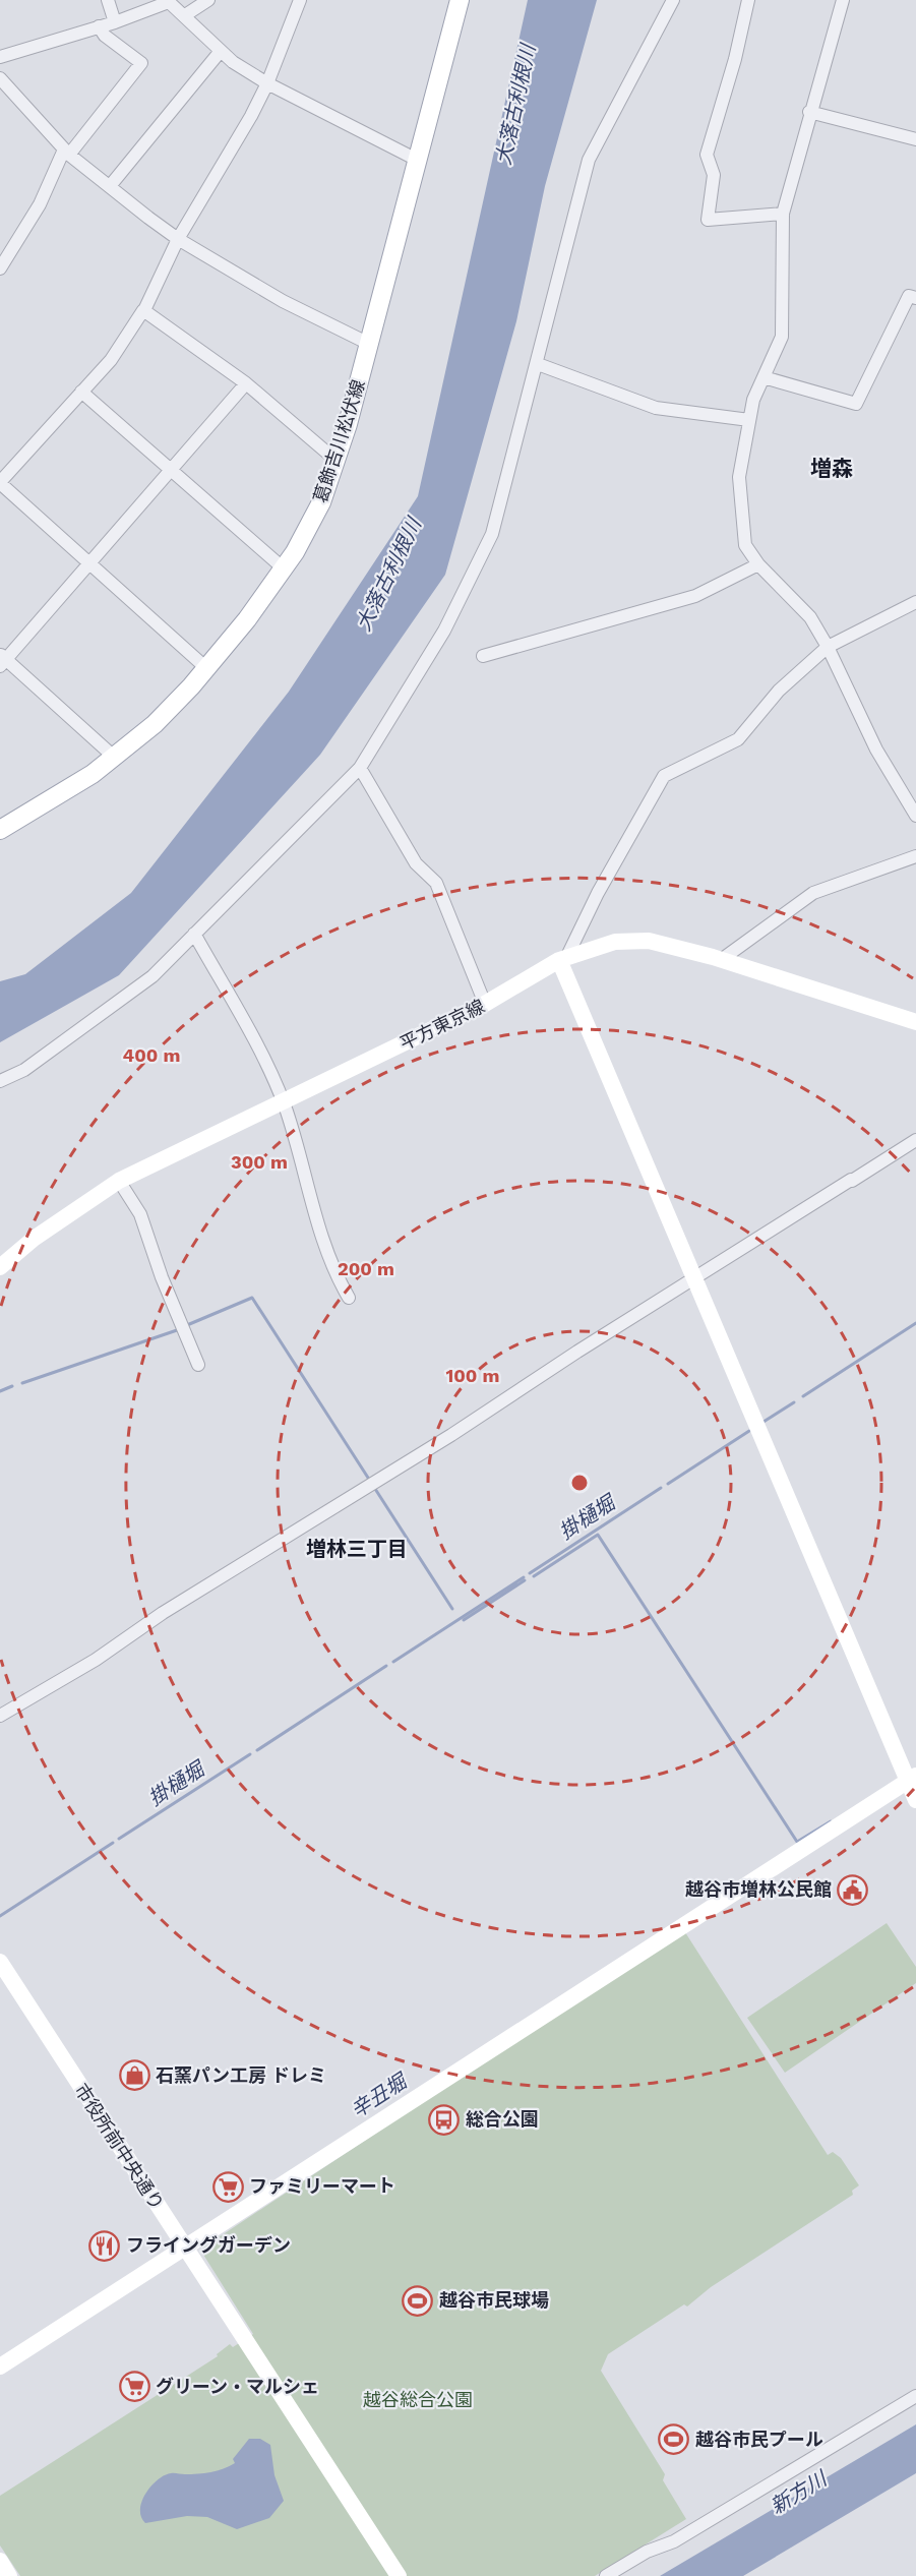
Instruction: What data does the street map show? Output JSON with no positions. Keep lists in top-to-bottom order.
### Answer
{
  "streets": {
    "main road": ["葛飾吉川松伏線"],
    "street": ["平方東京線", "市役所前中央通り"]
  },
  "districts": ["増森", "増林三丁目"],
  "water": [
    "大落古利根川",
    "掛樋堀",
    "辛丑堀",
    "新方川"
  ],
  "parks": ["越谷総合公園"],
  "places": {
    "public building": ["越谷市増林公民館"],
    "shop": ["石窯パン工房 ドレミ"],
    "bus stop": ["総合公園"],
    "supermarket": ["ファミリーマート", "グリーン・マルシェ"],
    "restaurant": ["フライングガーデン"],
    "sports": ["越谷市民球場", "越谷市民プール"]
  },
  "rings": [
    "400 m",
    "300 m",
    "200 m",
    "100 m"
  ]
}
